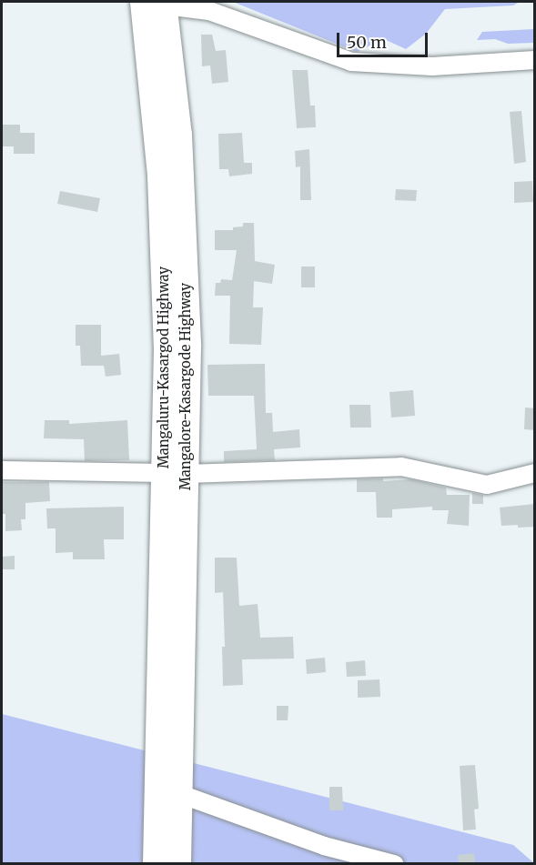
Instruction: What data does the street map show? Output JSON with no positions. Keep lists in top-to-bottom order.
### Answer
{
  "streets": {
    "highway": ["Mangalore-Kasargode Highway"]
  },
  "scale_bar": "50 m"
}
